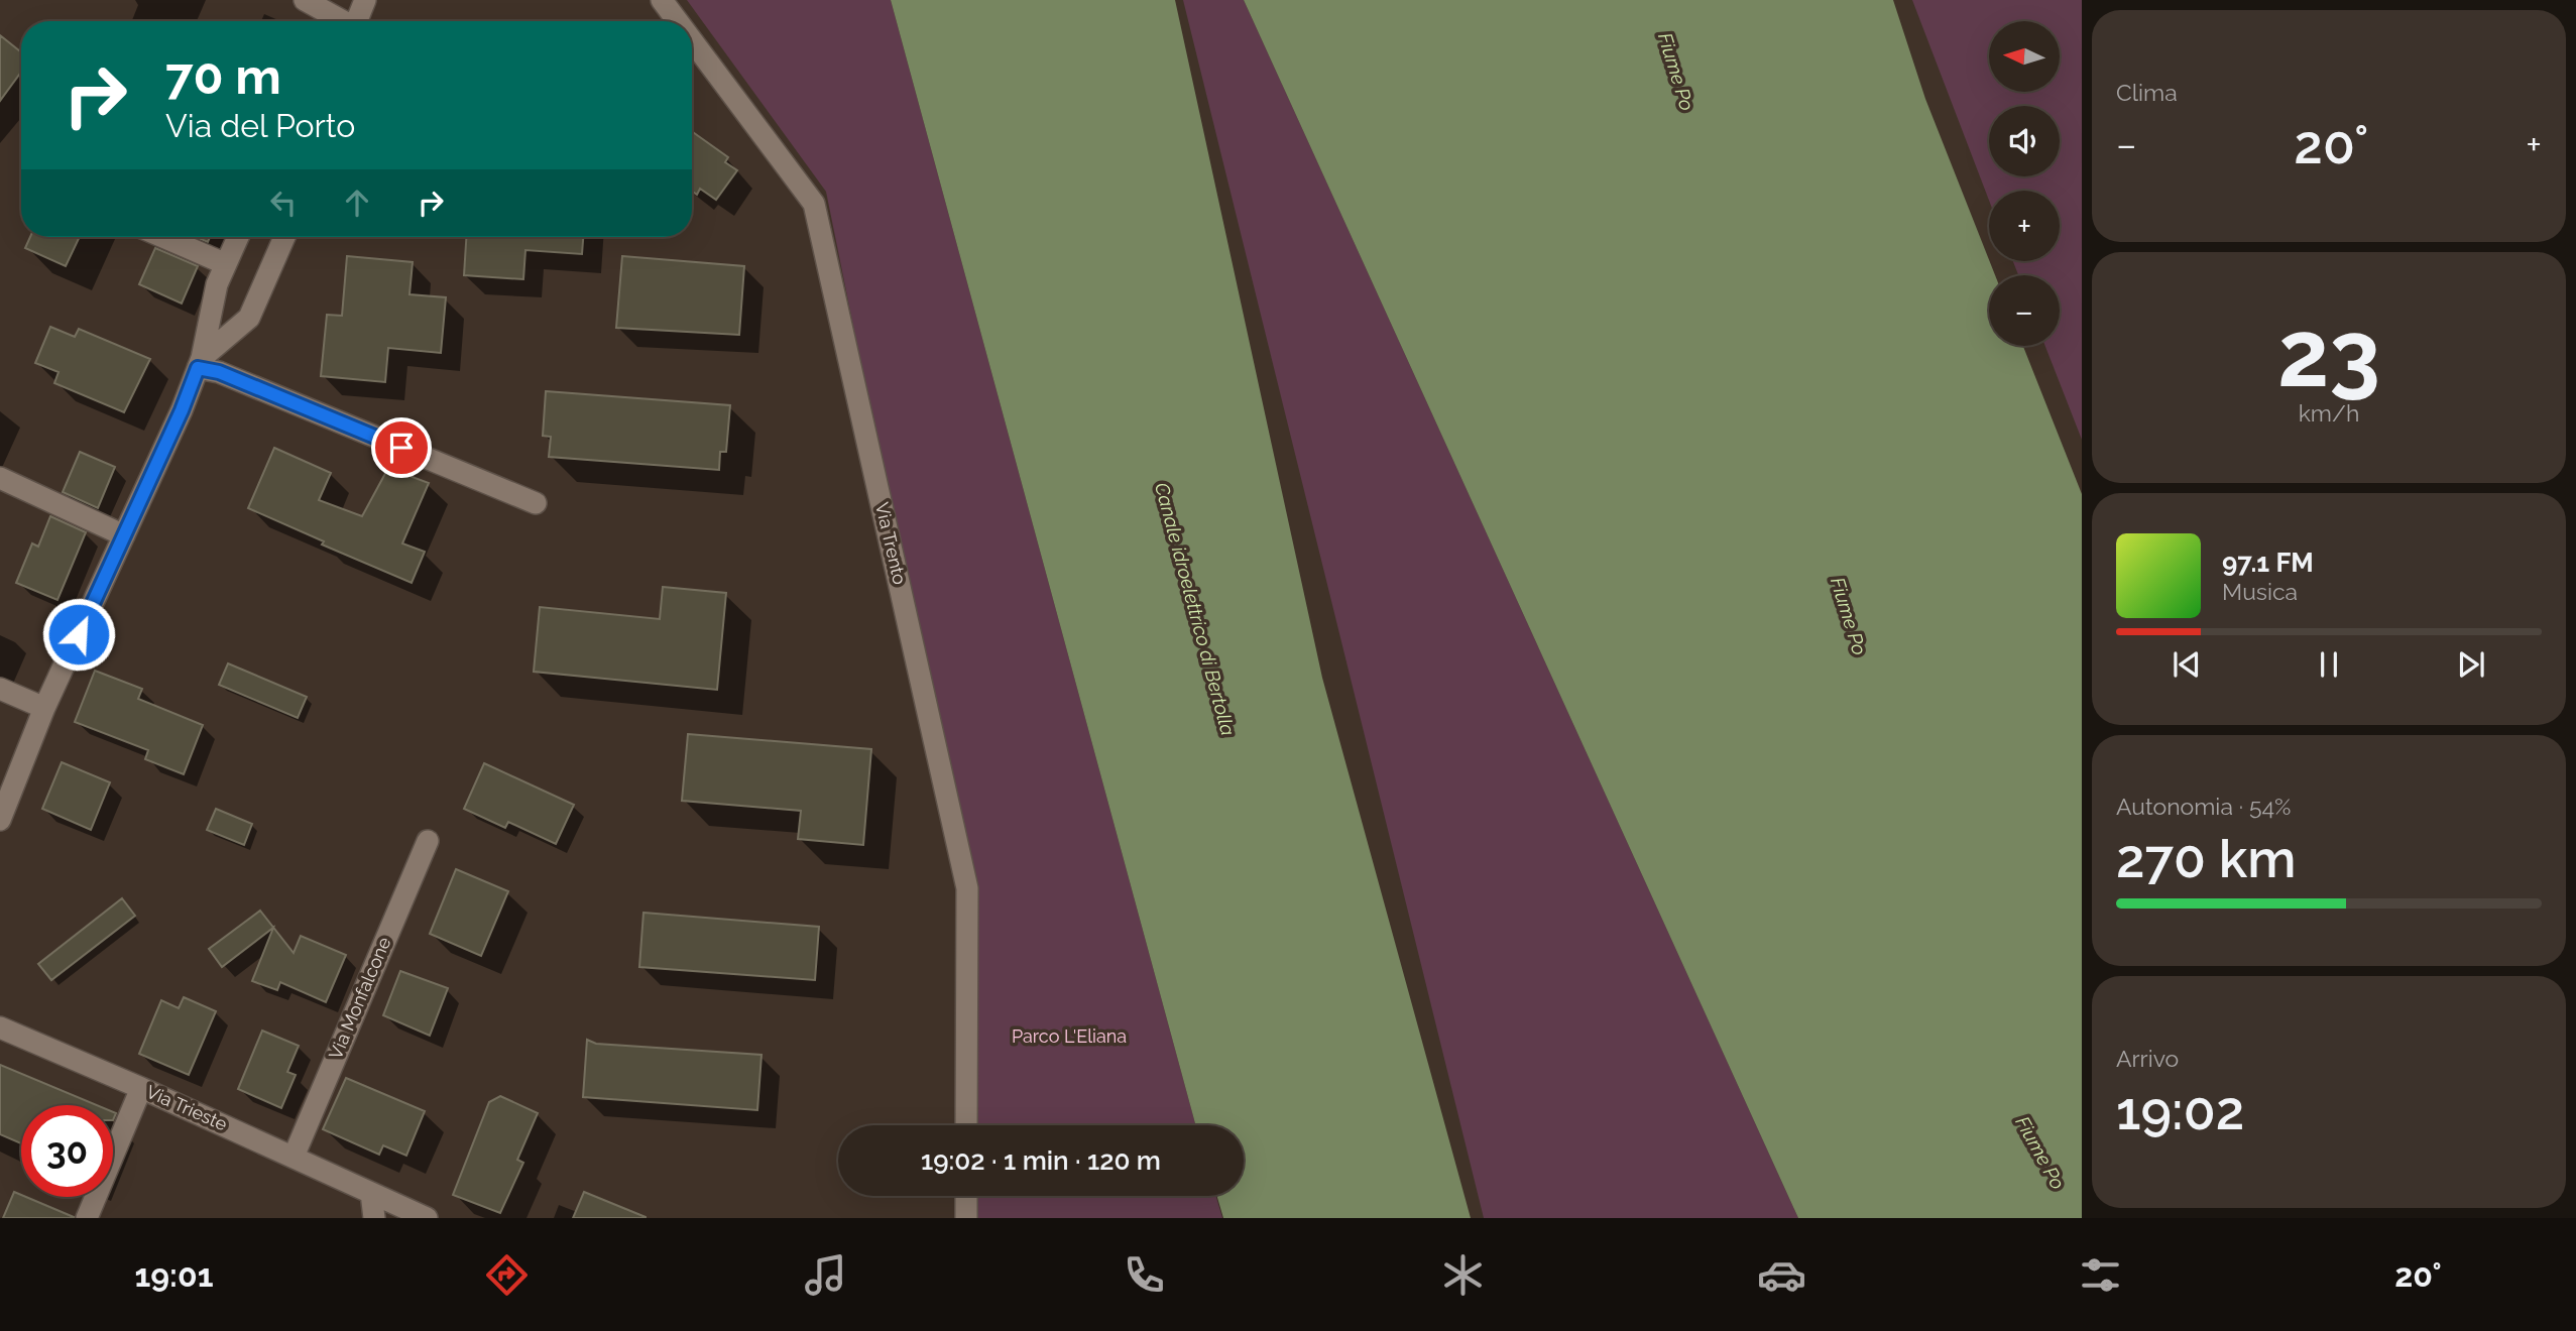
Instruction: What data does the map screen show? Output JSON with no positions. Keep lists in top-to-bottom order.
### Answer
{
  "streets": {
    "street": ["Via Trento", "Via Monfalcone", "Via Trieste"]
  },
  "crossings": [
    ["Via Monfalcone", "Via Trieste"]
  ],
  "water": ["Fiume Po", "Canale idroelettrico di Bertolla"],
  "parks": ["Parco L'Eliana"],
  "north": "left",
  "page": {
    "tile": [
      "Clima",
      ["23", "km/h"],
      ["Autonomia · 54%", "270 km"],
      ["Arrivo", "19:02"]
    ],
    "map_buttons": ["+", "−"],
    "turn": ["70 m", "Via del Porto"],
    "heat": ["−", "20°", "+"],
    "song": ["97.1 FM", "Musica"],
    "limit": "30",
    "trip": "19:02 · 1 min · 120 m",
    "tabs": ["19:01", "20°"]
  }
}
